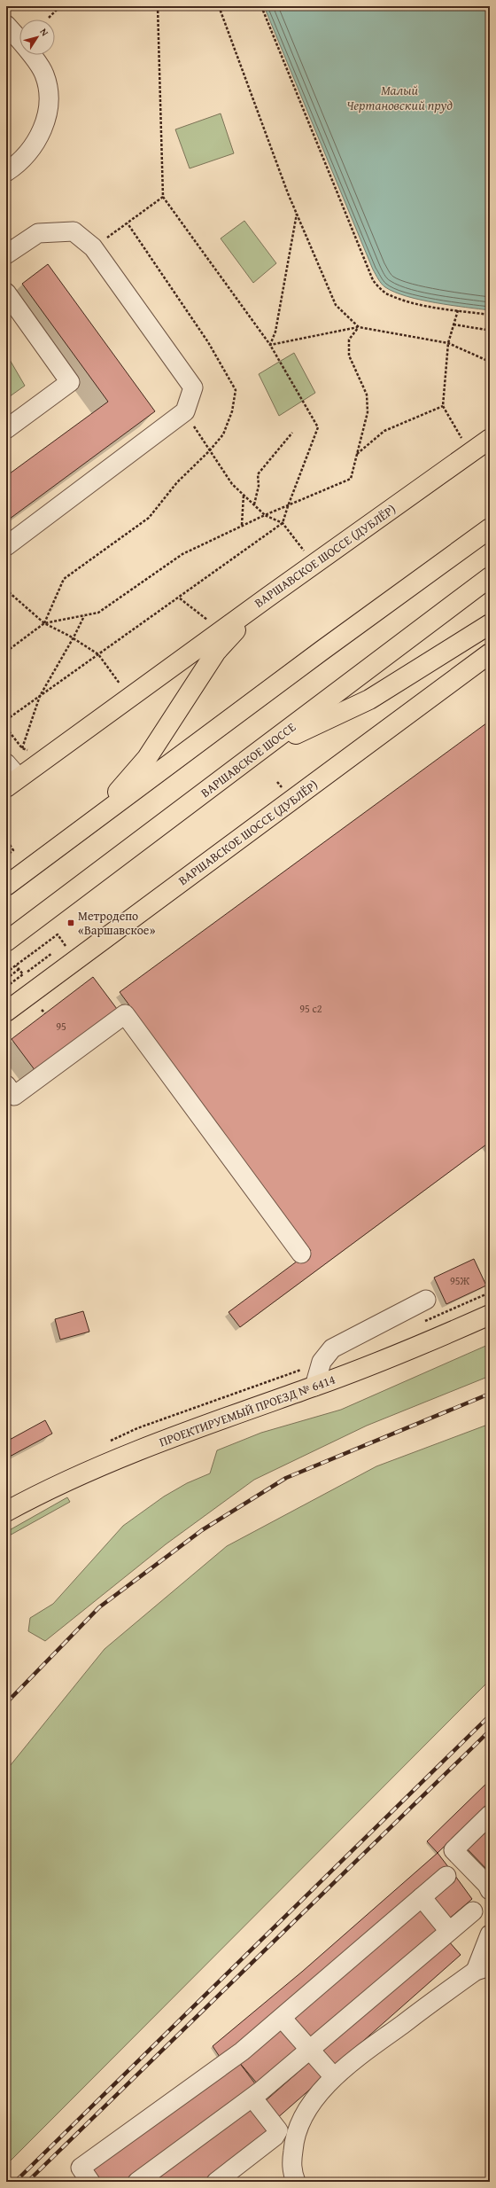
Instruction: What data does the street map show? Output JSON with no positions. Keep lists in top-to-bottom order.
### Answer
{
  "streets": {
    "main road": ["ВАРШАВСКОЕ ШОССЕ (ДУБЛЁР)", "ВАРШАВСКОЕ ШОССЕ", "ПРОЕКТИРУЕМЫЙ ПРОЕЗД № 6414"]
  },
  "water": ["Малый Чертановский пруд"],
  "places": {
    "transit": ["Метродепо «Варшавское»"]
  },
  "house_numbers": ["95 с2", "95", "95Ж"],
  "north": "top right"
}
